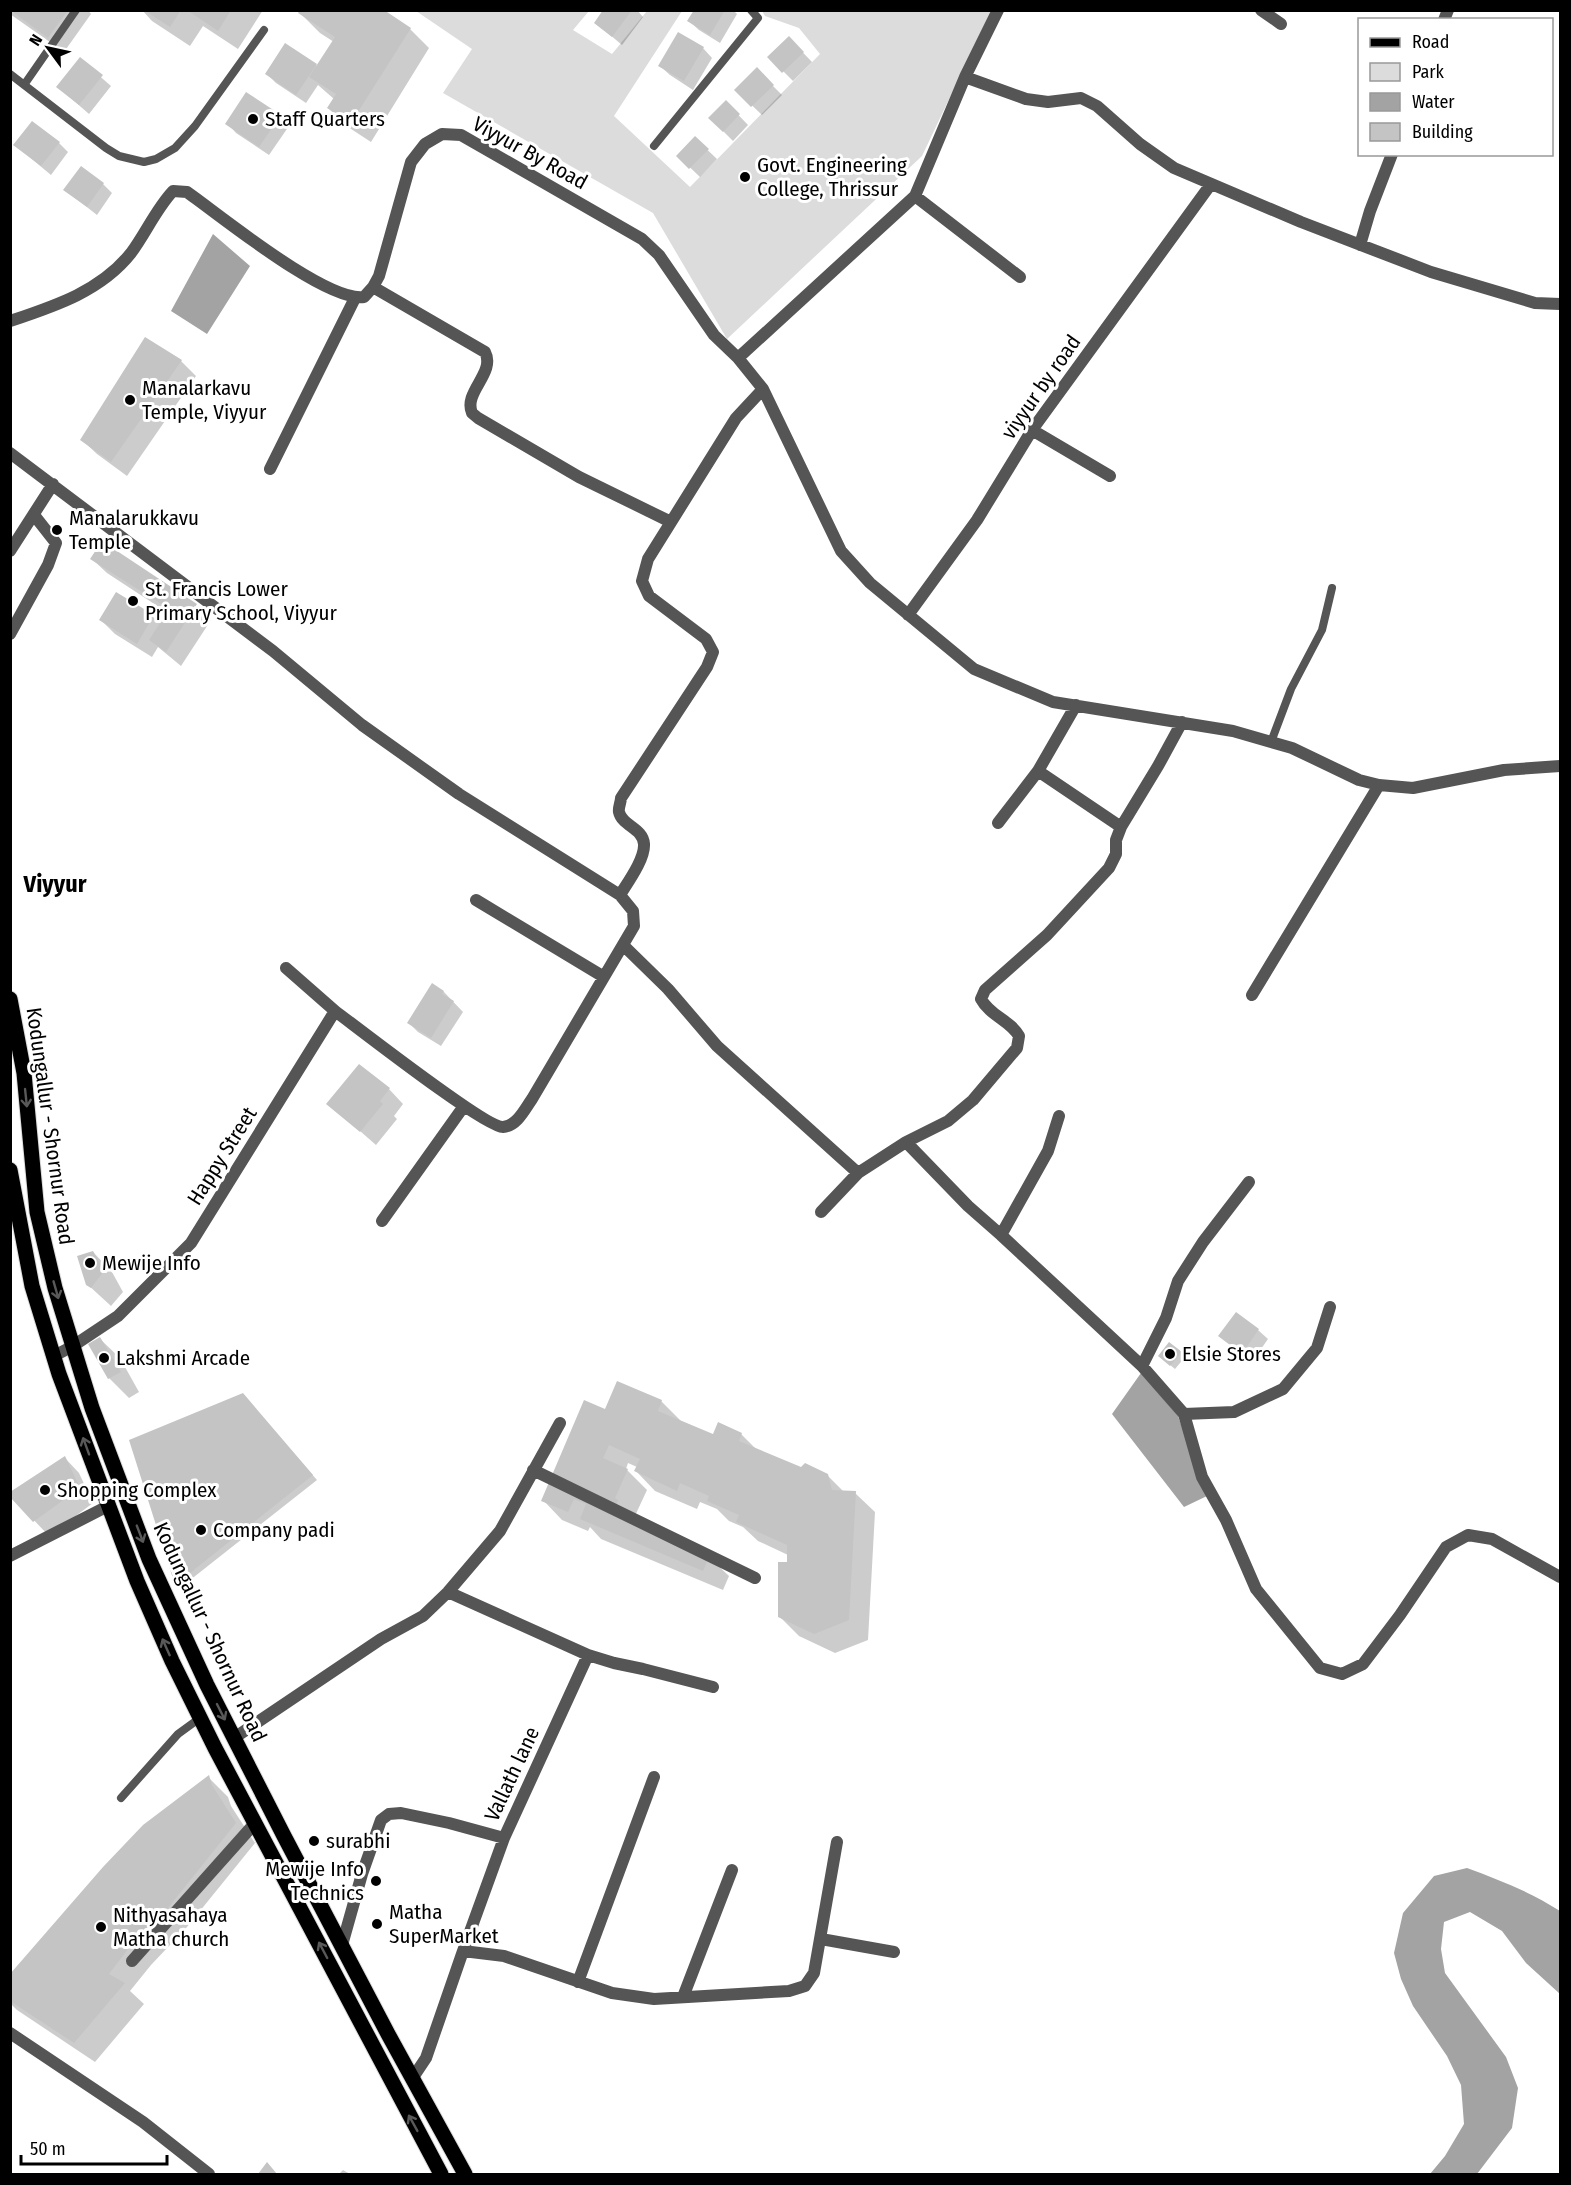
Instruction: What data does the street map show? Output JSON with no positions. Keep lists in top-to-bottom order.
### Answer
{
  "streets": {
    "main road": ["Kodungallur - Shornur Road"],
    "street": [
      "Viyyur By Road",
      "viyyur by road",
      "Happy Street",
      "Vallath lane"
    ]
  },
  "crossings": [
    ["Viyyur By Road", "viyyur by road"],
    ["Kodungallur - Shornur Road", "Happy Street"],
    ["Kodungallur - Shornur Road", "Vallath lane"]
  ],
  "districts": ["Viyyur"],
  "places": [
    "Staff Quarters",
    "Govt. Engineering College, Thrissur",
    "Manalarkavu Temple, Viyyur",
    "Manalarukkavu Temple",
    "St. Francis Lower Primary School, Viyyur",
    "Mewije Info",
    "Elsie Stores",
    "Lakshmi Arcade",
    "Shopping Complex",
    "Company padi",
    "surabhi",
    "Mewije Info Technics",
    "Matha SuperMarket",
    "Nithyasahaya Matha church"
  ],
  "legend": [
    "Road",
    "Park",
    "Water",
    "Building"
  ],
  "scale_bar": "50 m",
  "north": "top left"
}
